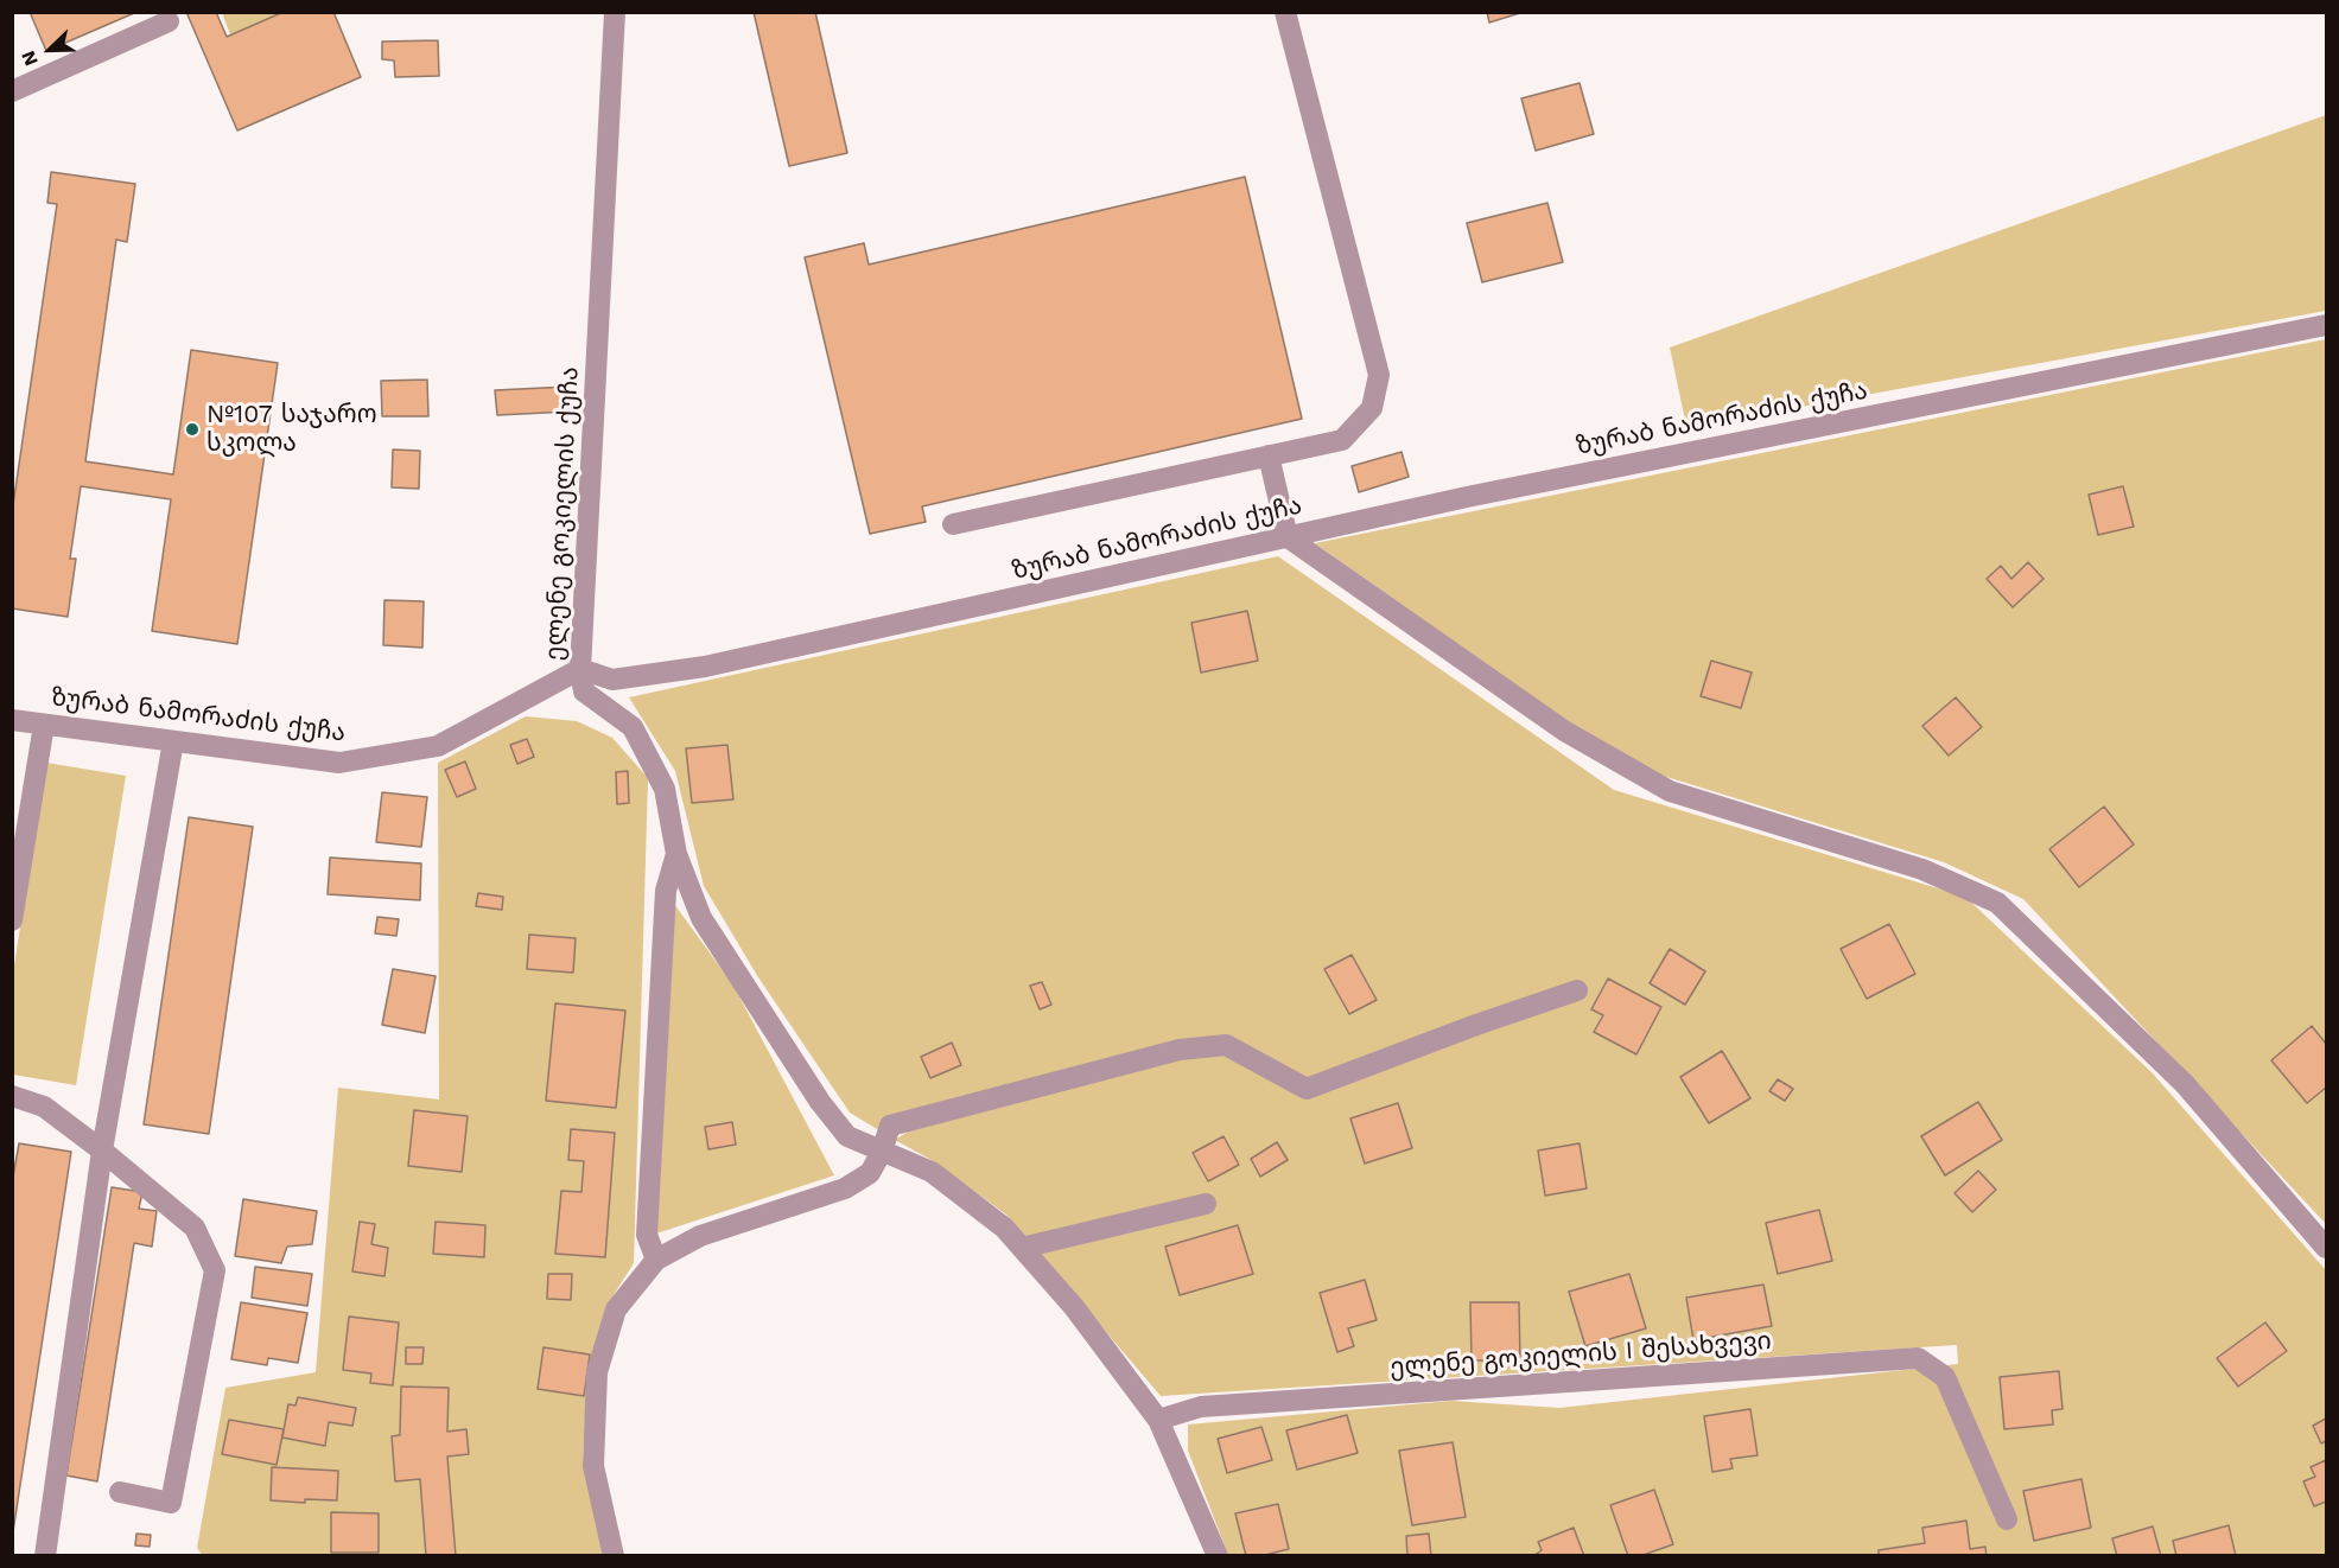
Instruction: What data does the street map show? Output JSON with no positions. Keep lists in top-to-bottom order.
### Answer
{
  "streets": {
    "street": ["ზურაბ ნამორაძის ქუჩა", "ელენე გოკიელის ქუჩა", "ელენე გოკიელის I შესახვევი"]
  },
  "crossings": [
    ["ზურაბ ნამორაძის ქუჩა", "ელენე გოკიელის ქუჩა"]
  ],
  "places": ["№107 საჯარო სკოლა"],
  "north": "bottom left"
}
